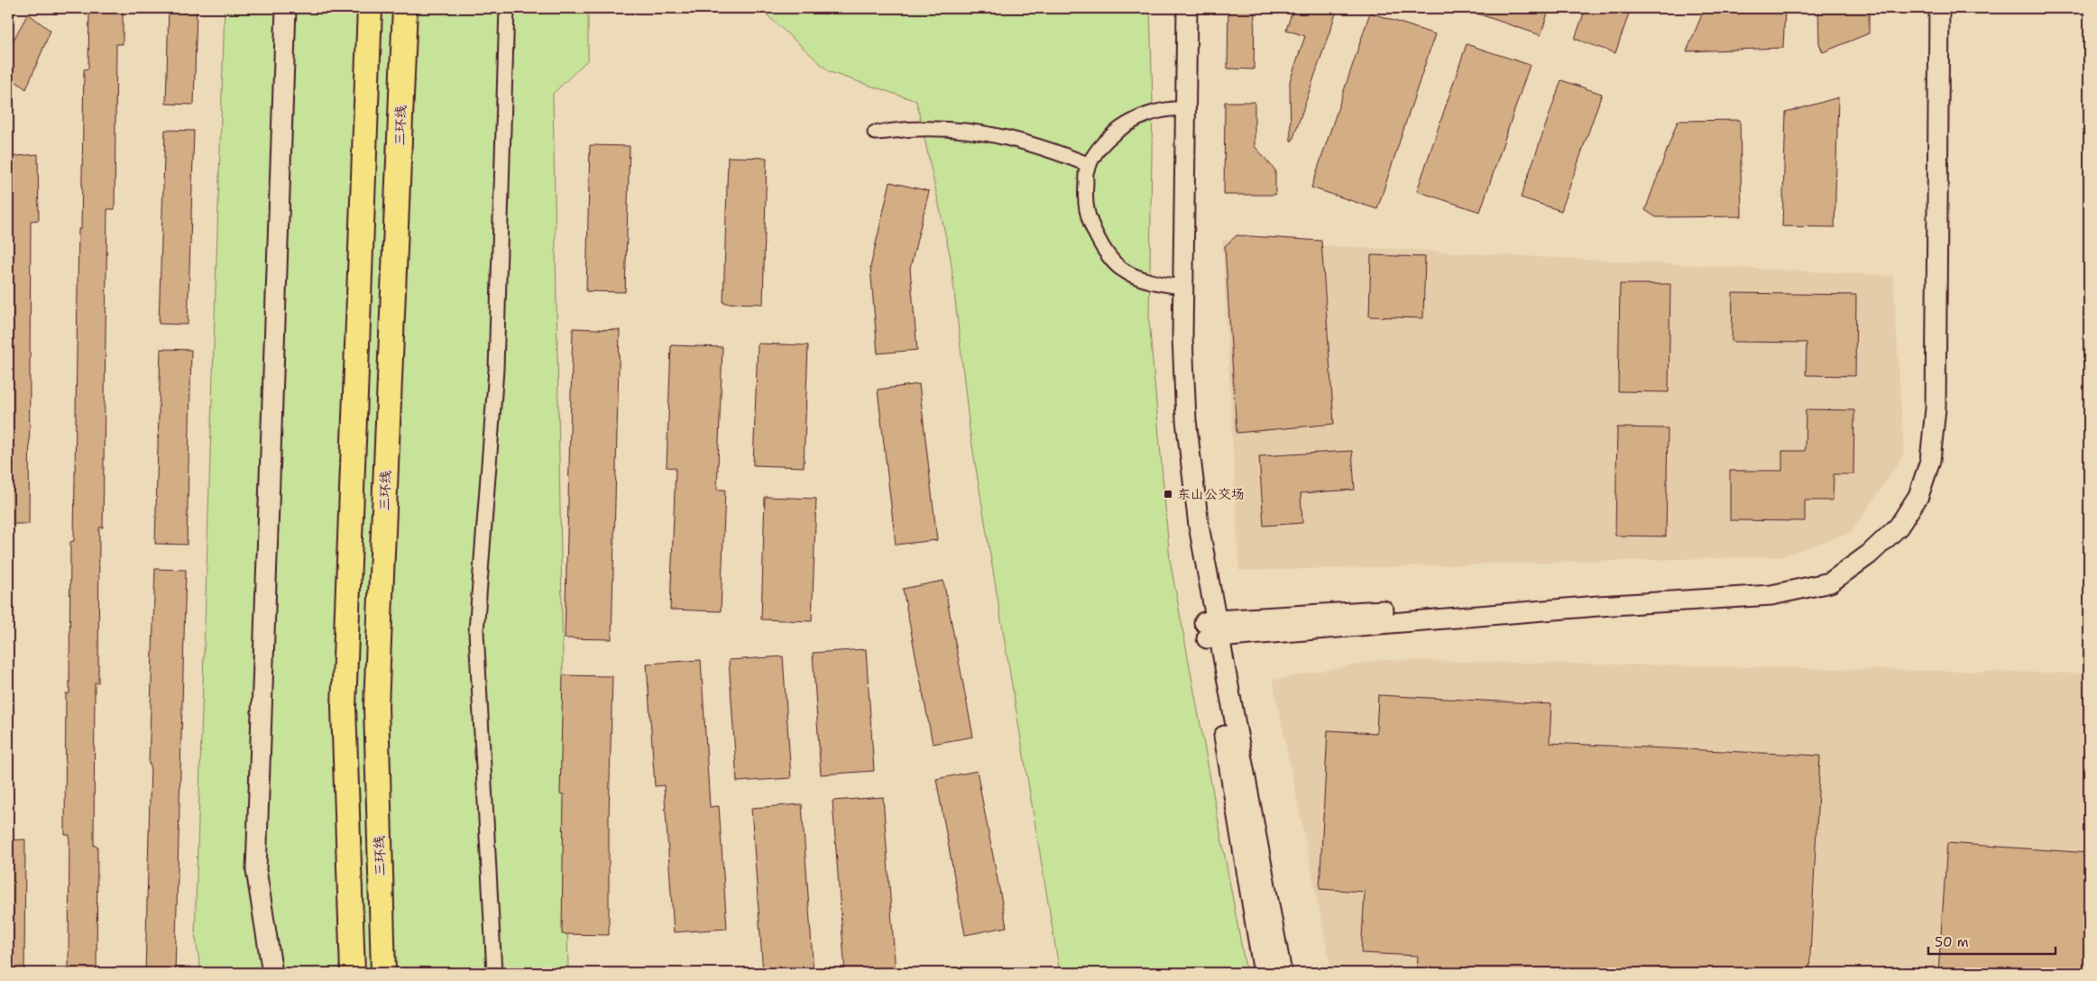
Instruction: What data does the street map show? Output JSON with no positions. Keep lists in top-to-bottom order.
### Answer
{
  "streets": {
    "highway": ["三环线"]
  },
  "places": {
    "transit": ["东山公交场"]
  },
  "scale_bar": "50 m"
}
